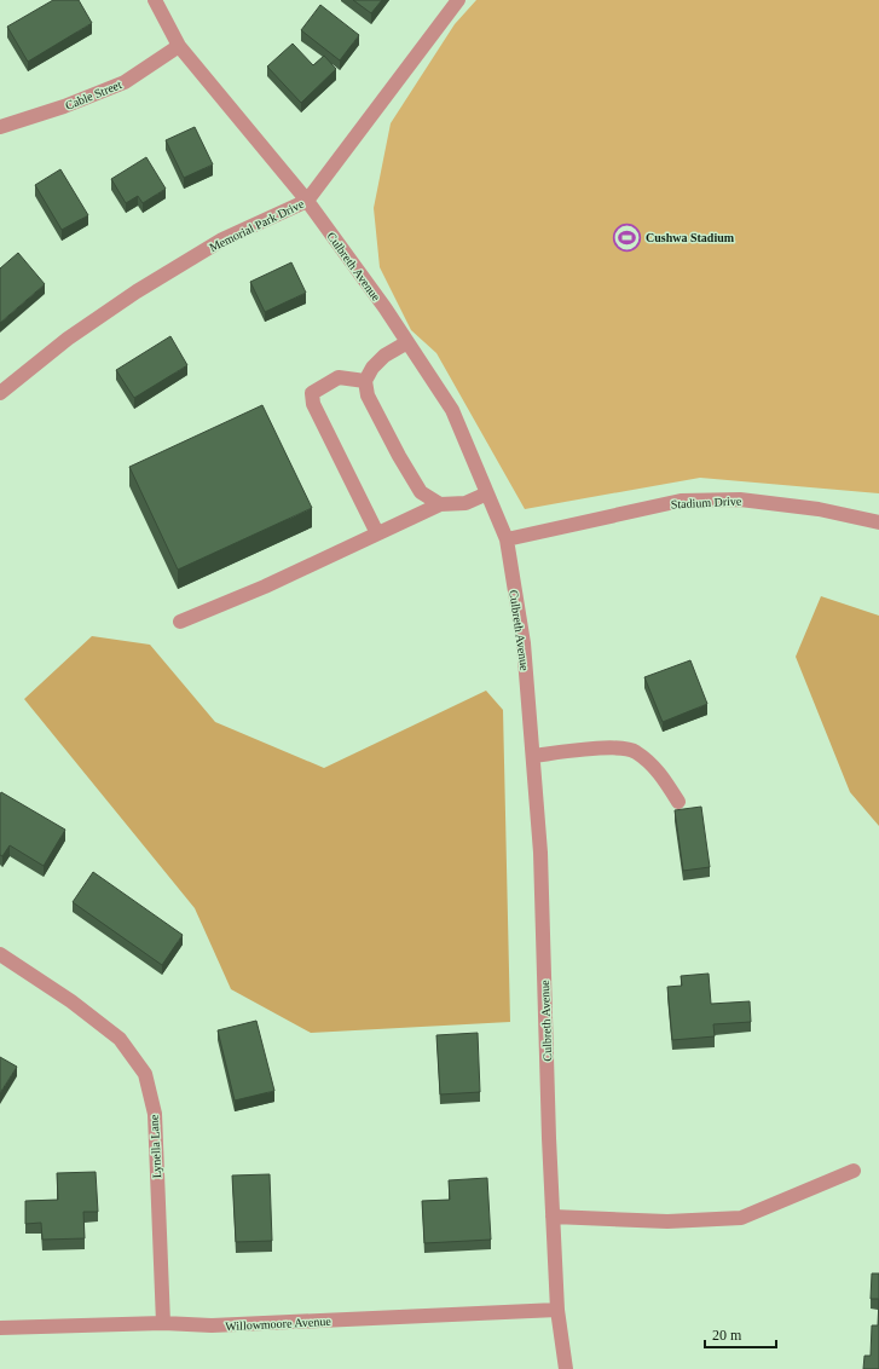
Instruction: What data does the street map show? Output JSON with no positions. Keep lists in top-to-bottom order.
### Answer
{
  "streets": {
    "street": [
      "Cable Street",
      "Memorial Park Drive",
      "Culbreth Avenue",
      "Stadium Drive",
      "Lynella Lane",
      "Willowmoore Avenue"
    ]
  },
  "crossings": [
    ["Cable Street", "Culbreth Avenue"],
    ["Memorial Park Drive", "Culbreth Avenue"],
    ["Culbreth Avenue", "Stadium Drive"],
    ["Culbreth Avenue", "Willowmoore Avenue"],
    ["Lynella Lane", "Willowmoore Avenue"]
  ],
  "places": {
    "sports": ["Cushwa Stadium"]
  },
  "scale_bar": "20 m"
}
